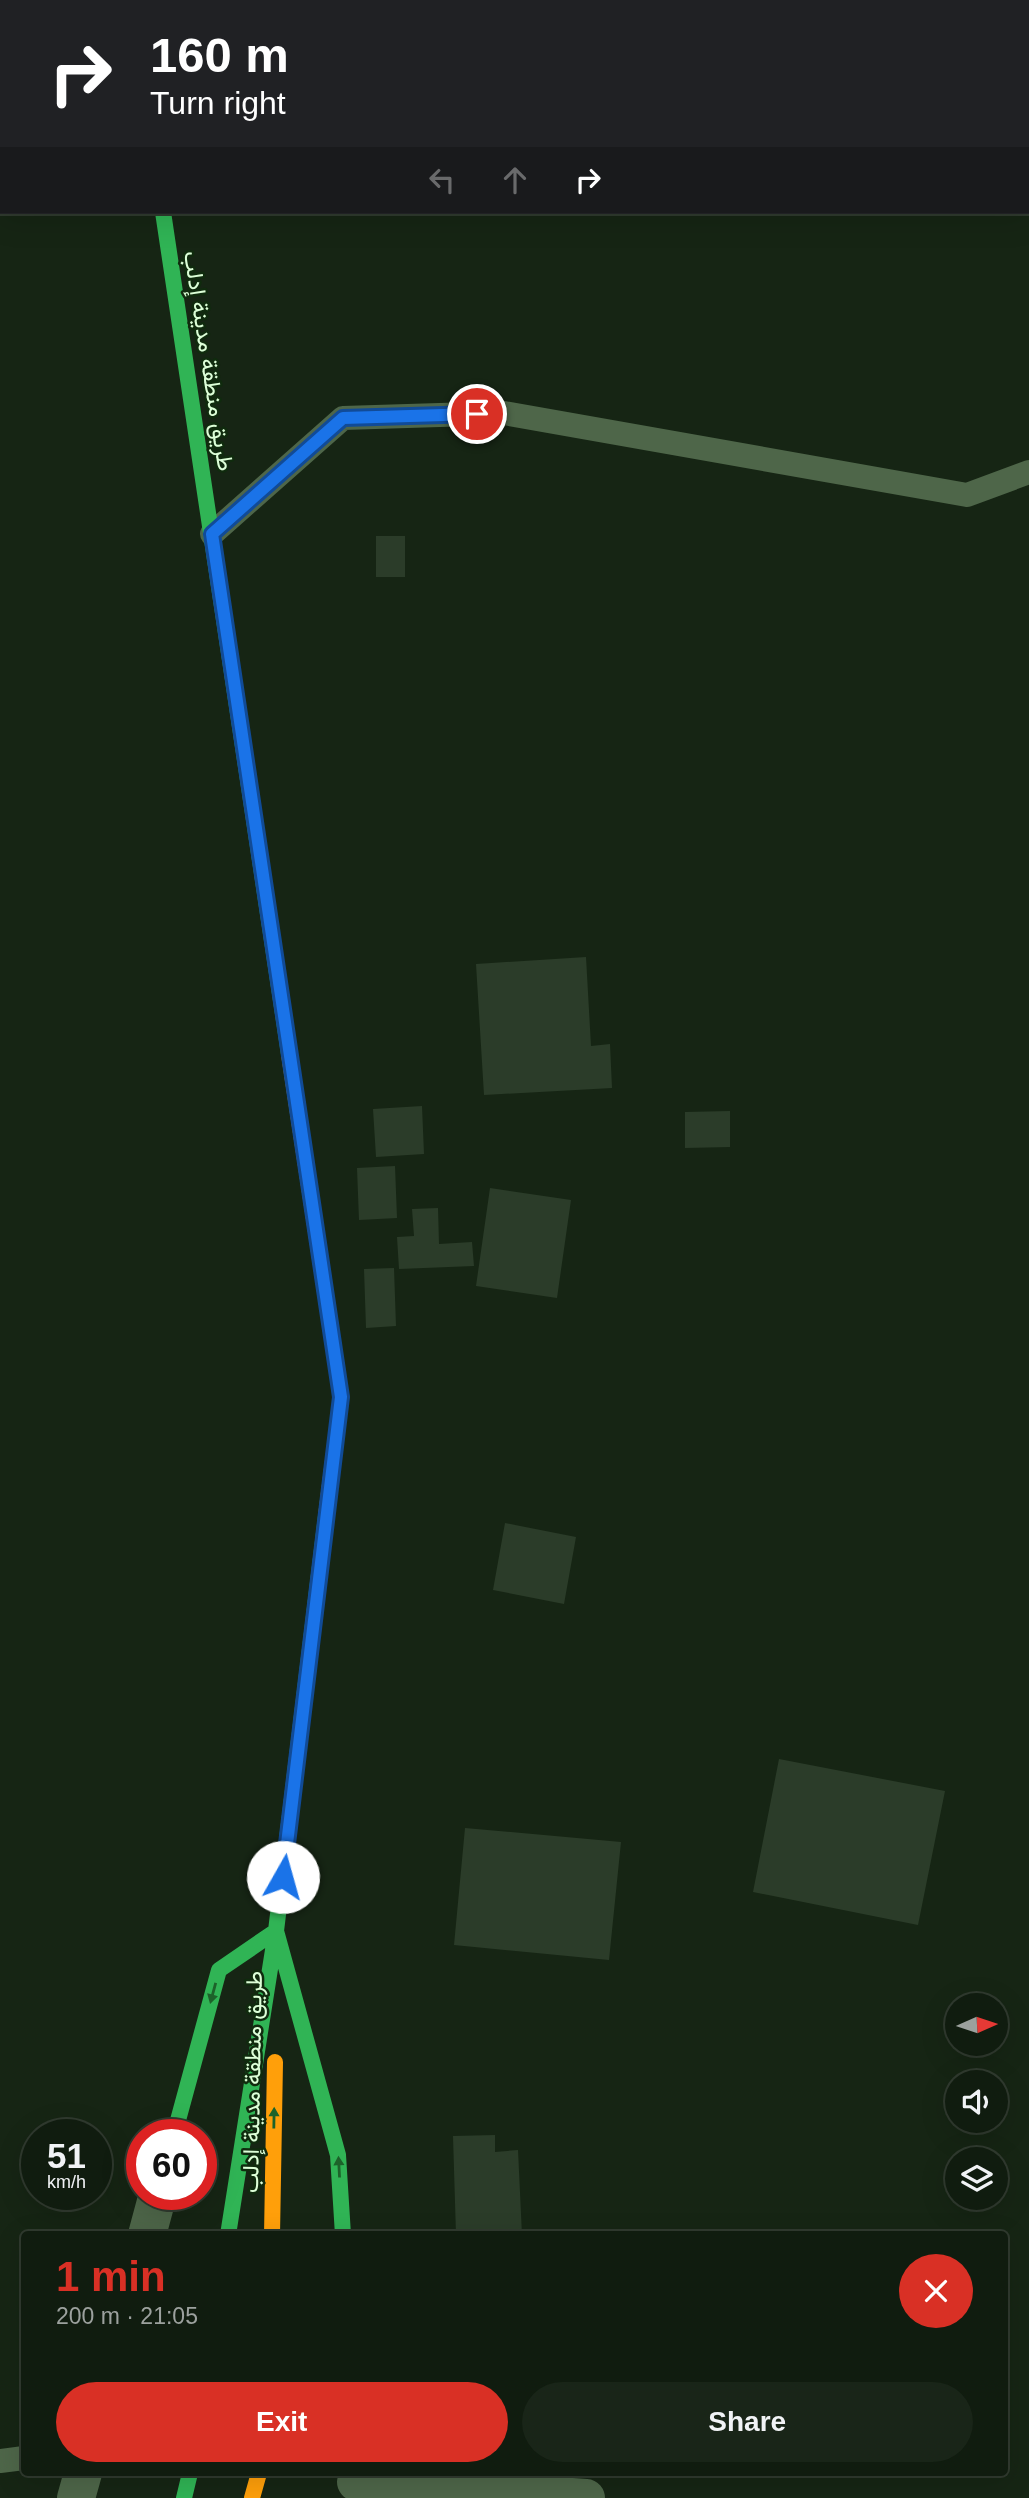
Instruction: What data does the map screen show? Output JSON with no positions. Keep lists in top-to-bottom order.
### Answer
{
  "streets": {
    "main road": ["طريق منطقة مدينة إدلب"]
  },
  "north": "right",
  "page": {
    "turn": ["160 m", "Turn right"],
    "speed": "51 km/h",
    "limit": "60",
    "heading": ["1 min", "200 m · 21:05"],
    "buttons": ["Exit", "Share"]
  }
}
